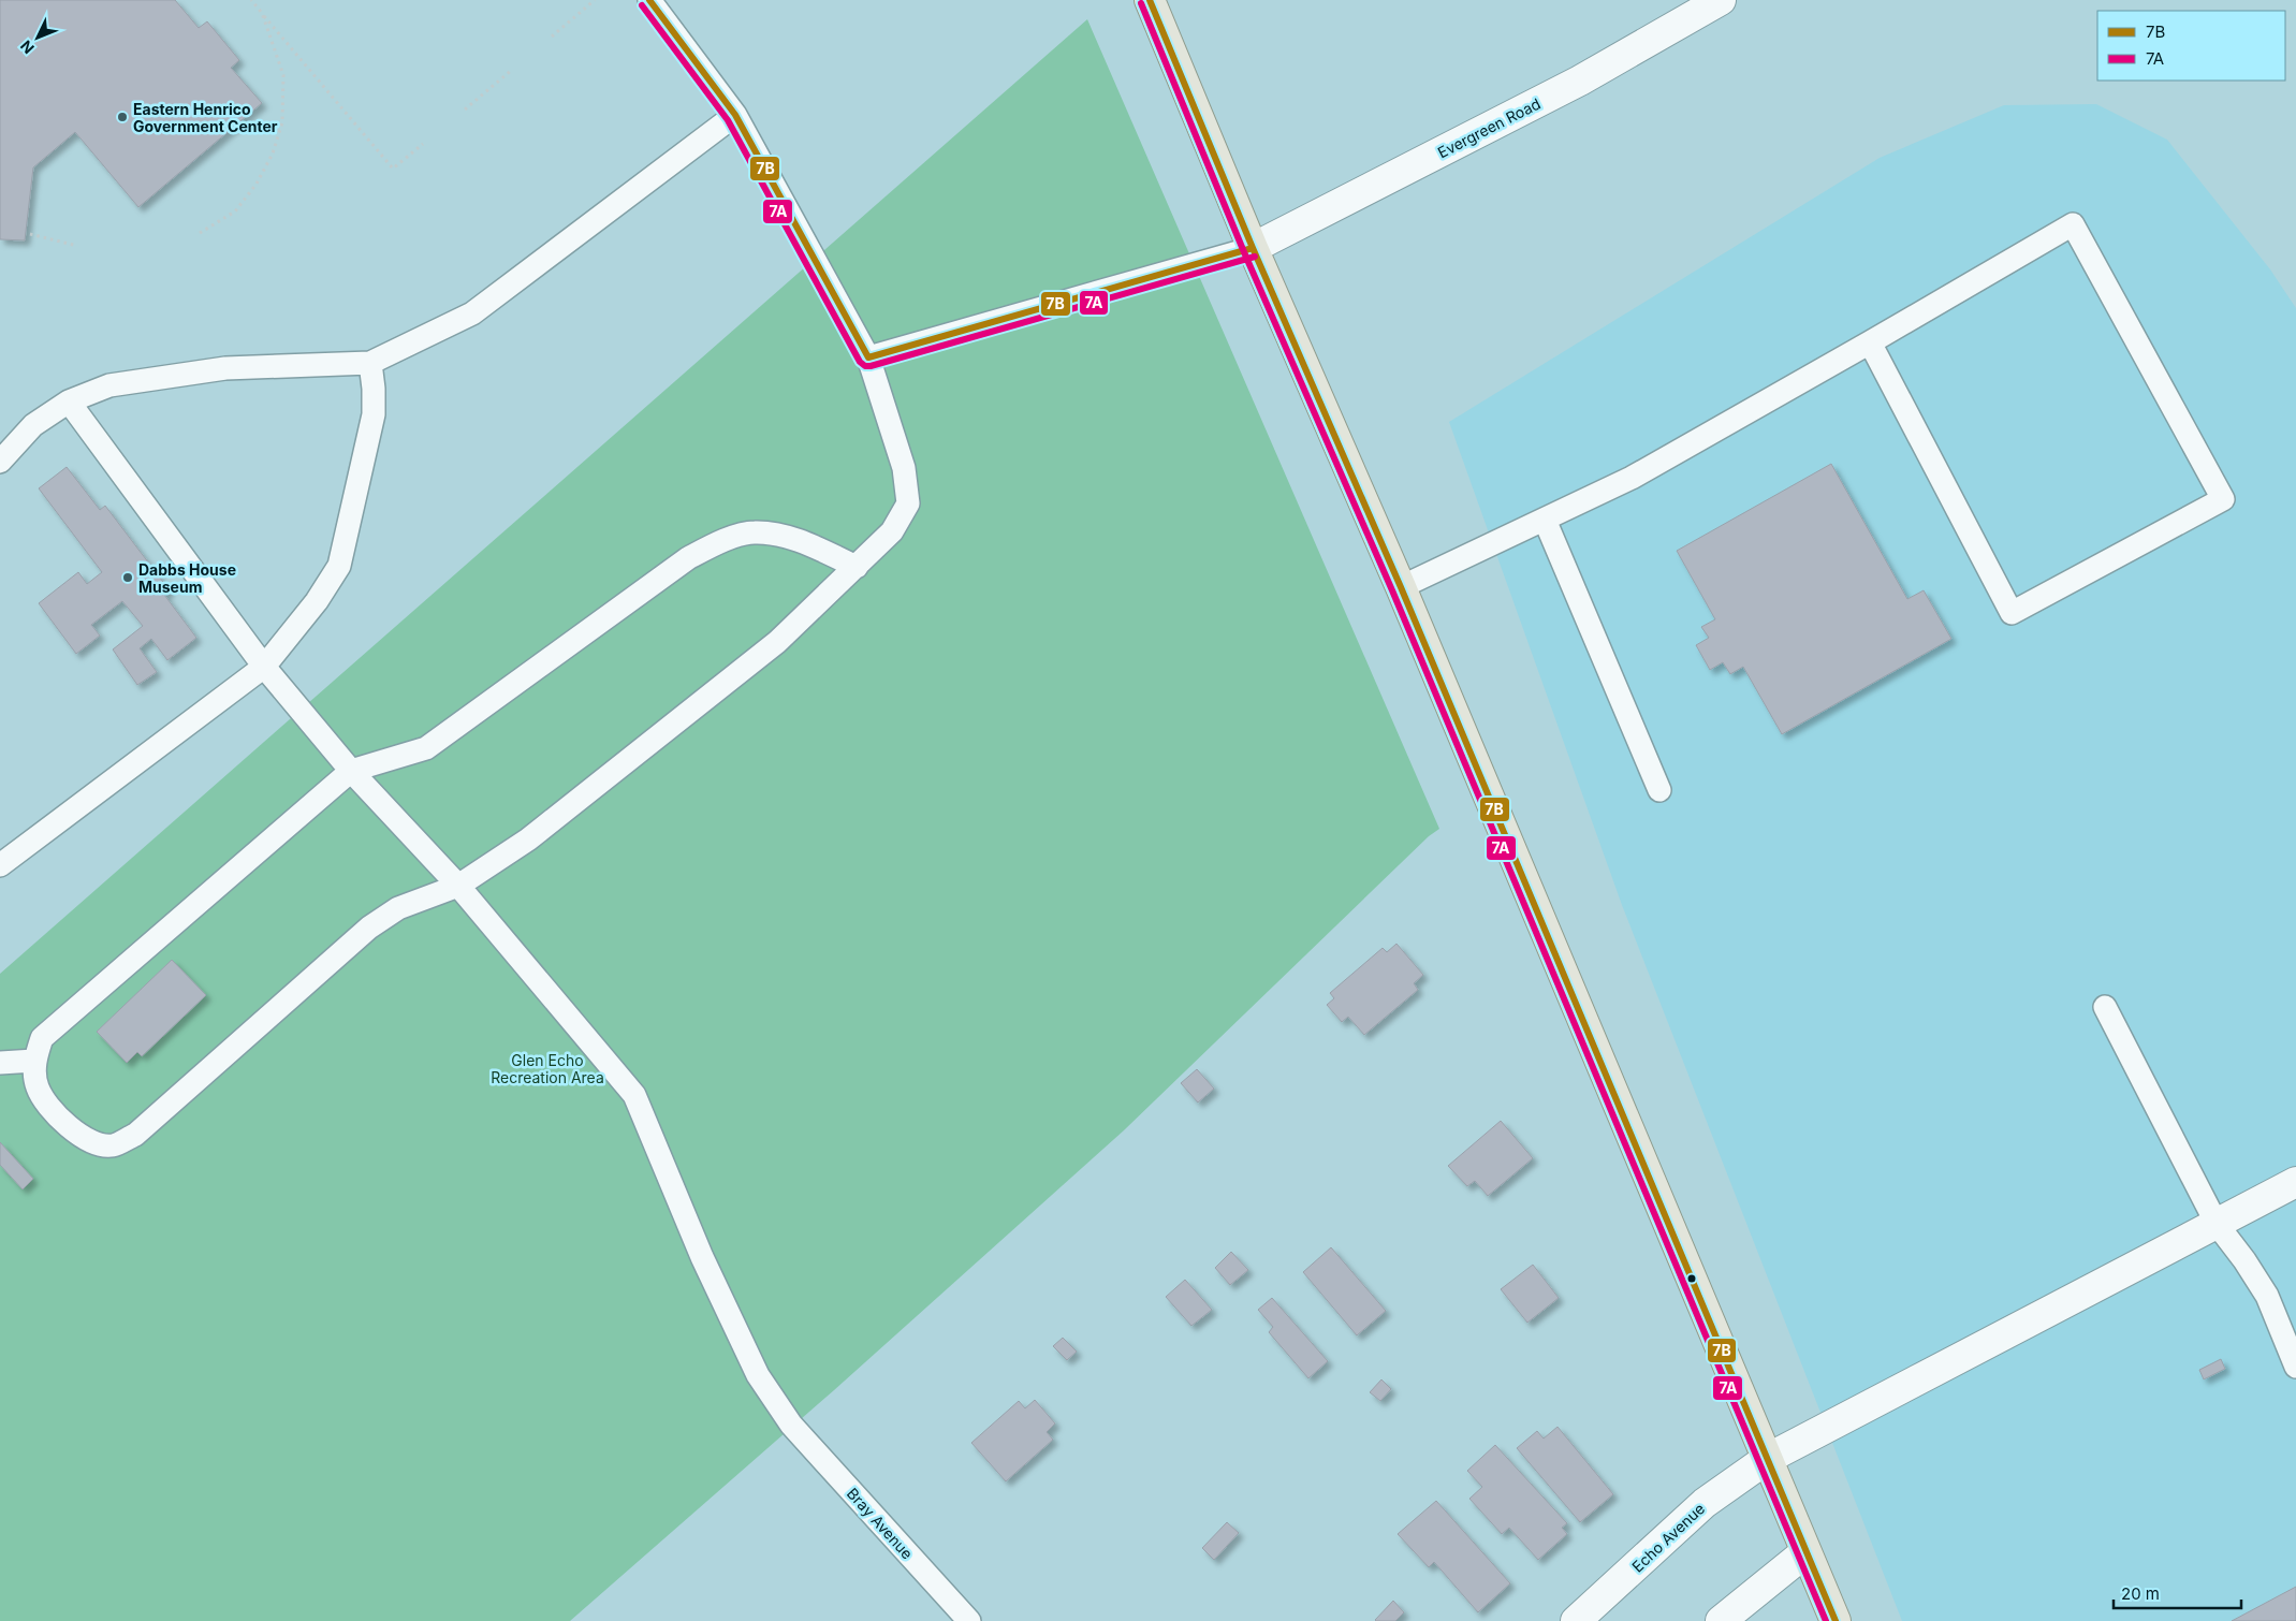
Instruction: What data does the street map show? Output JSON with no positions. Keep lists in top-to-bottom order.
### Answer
{
  "streets": {
    "street": ["Evergreen Road", "Echo Avenue"],
    "lane": ["Bray Avenue"]
  },
  "parks": ["Glen Echo Recreation Area"],
  "places": ["Eastern Henrico Government Center", "Dabbs House Museum"],
  "lines": ["transit line 7B", "transit line 7A"],
  "legend": ["7B", "7A"],
  "scale_bar": "20 m",
  "north": "bottom left"
}
